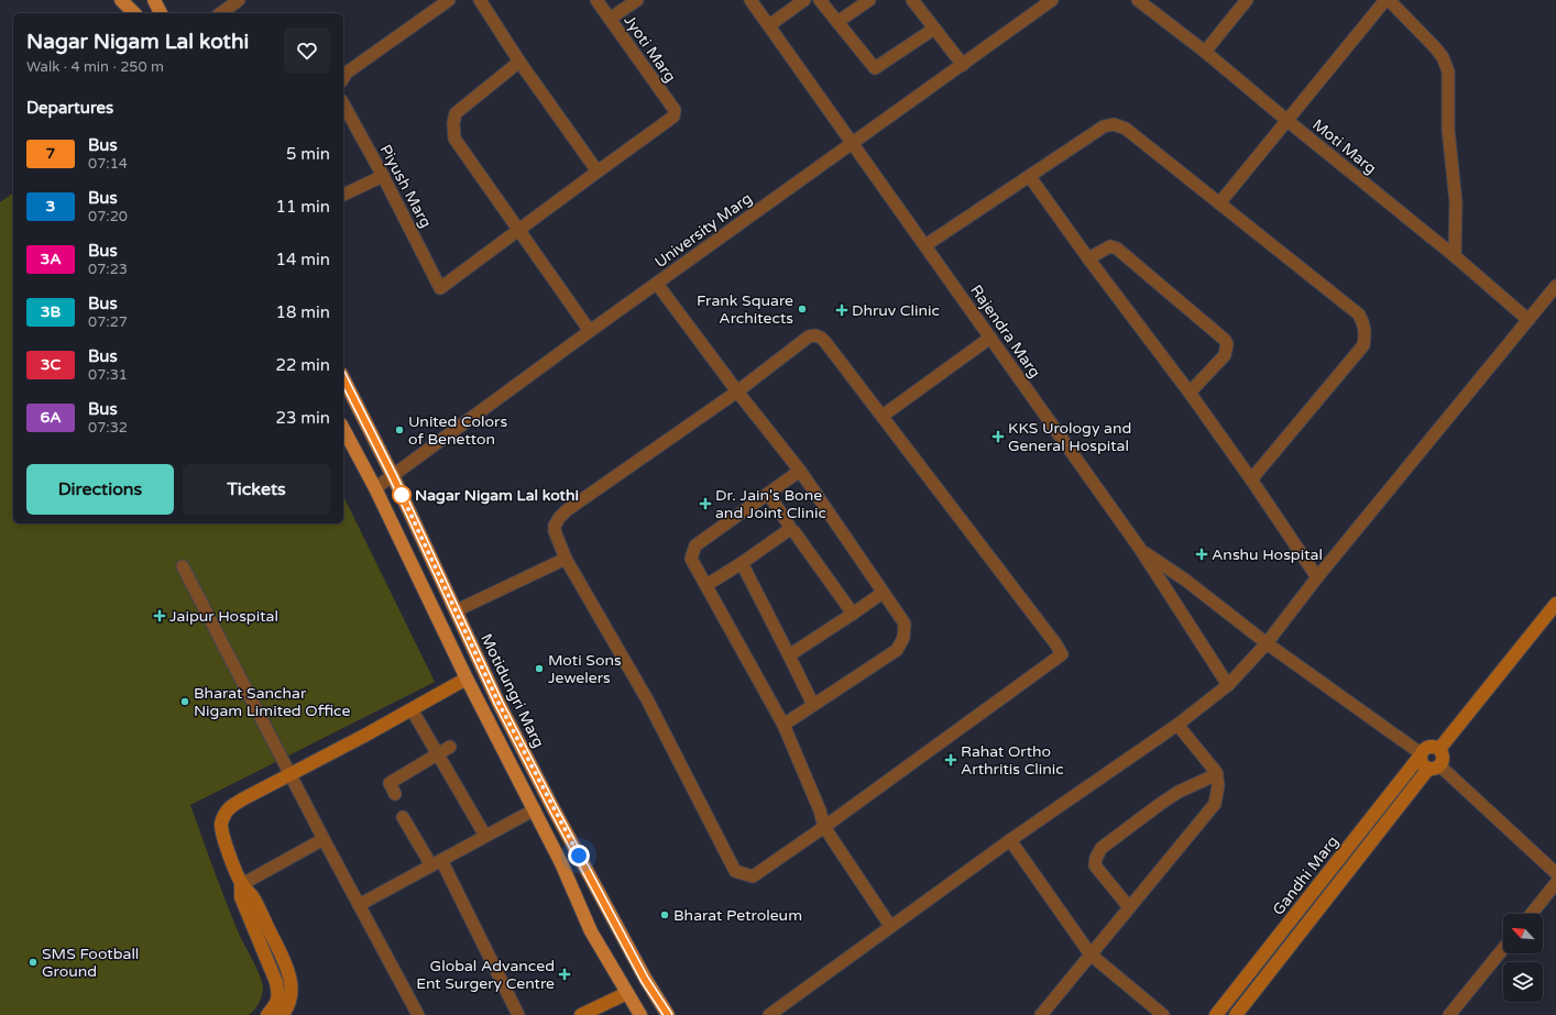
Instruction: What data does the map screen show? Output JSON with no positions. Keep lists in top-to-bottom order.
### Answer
{
  "streets": {
    "main road": ["Motidungri Marg", "Gandhi Marg"],
    "street": [
      "Jyoti Marg",
      "Moti Marg",
      "Piyush Marg",
      "University Marg",
      "Rajendra Marg"
    ]
  },
  "crossings": [
    ["University Marg", "Rajendra Marg"],
    ["University Marg", "Motidungri Marg"]
  ],
  "places": {
    "other": [
      "Frank Square Architects",
      "United Colors of Benetton",
      "Nagar Nigam Lal kothi",
      "Moti Sons Jewelers",
      "Bharat Sanchar Nigam Limited Office",
      "Bharat Petroleum",
      "SMS Football Ground"
    ],
    "health": [
      "Dhruv Clinic",
      "KKS Urology and General Hospital",
      "Dr. Jain's Bone and Joint Clinic",
      "Anshu Hospital",
      "Jaipur Hospital",
      "Rahat Ortho Arthritis Clinic",
      "Global Advanced Ent Surgery Centre"
    ]
  },
  "lines": ["bus line 7"],
  "north": "top left",
  "page": {
    "heading": [
      ["Nagar Nigam Lal kothi", "Walk · 4 min · 250 m"],
      "Departures"
    ],
    "list": [
      {
        "mark": "7",
        "name": "Bus",
        "note": "07:14",
        "value": "5 min"
      },
      {
        "mark": "3",
        "name": "Bus",
        "note": "07:20",
        "value": "11 min"
      },
      {
        "mark": "3A",
        "name": "Bus",
        "note": "07:23",
        "value": "14 min"
      },
      {
        "mark": "3B",
        "name": "Bus",
        "note": "07:27",
        "value": "18 min"
      },
      {
        "mark": "3C",
        "name": "Bus",
        "note": "07:31",
        "value": "22 min"
      },
      {
        "mark": "6A",
        "name": "Bus",
        "note": "07:32",
        "value": "23 min"
      }
    ],
    "buttons": ["Directions", "Tickets"]
  }
}
